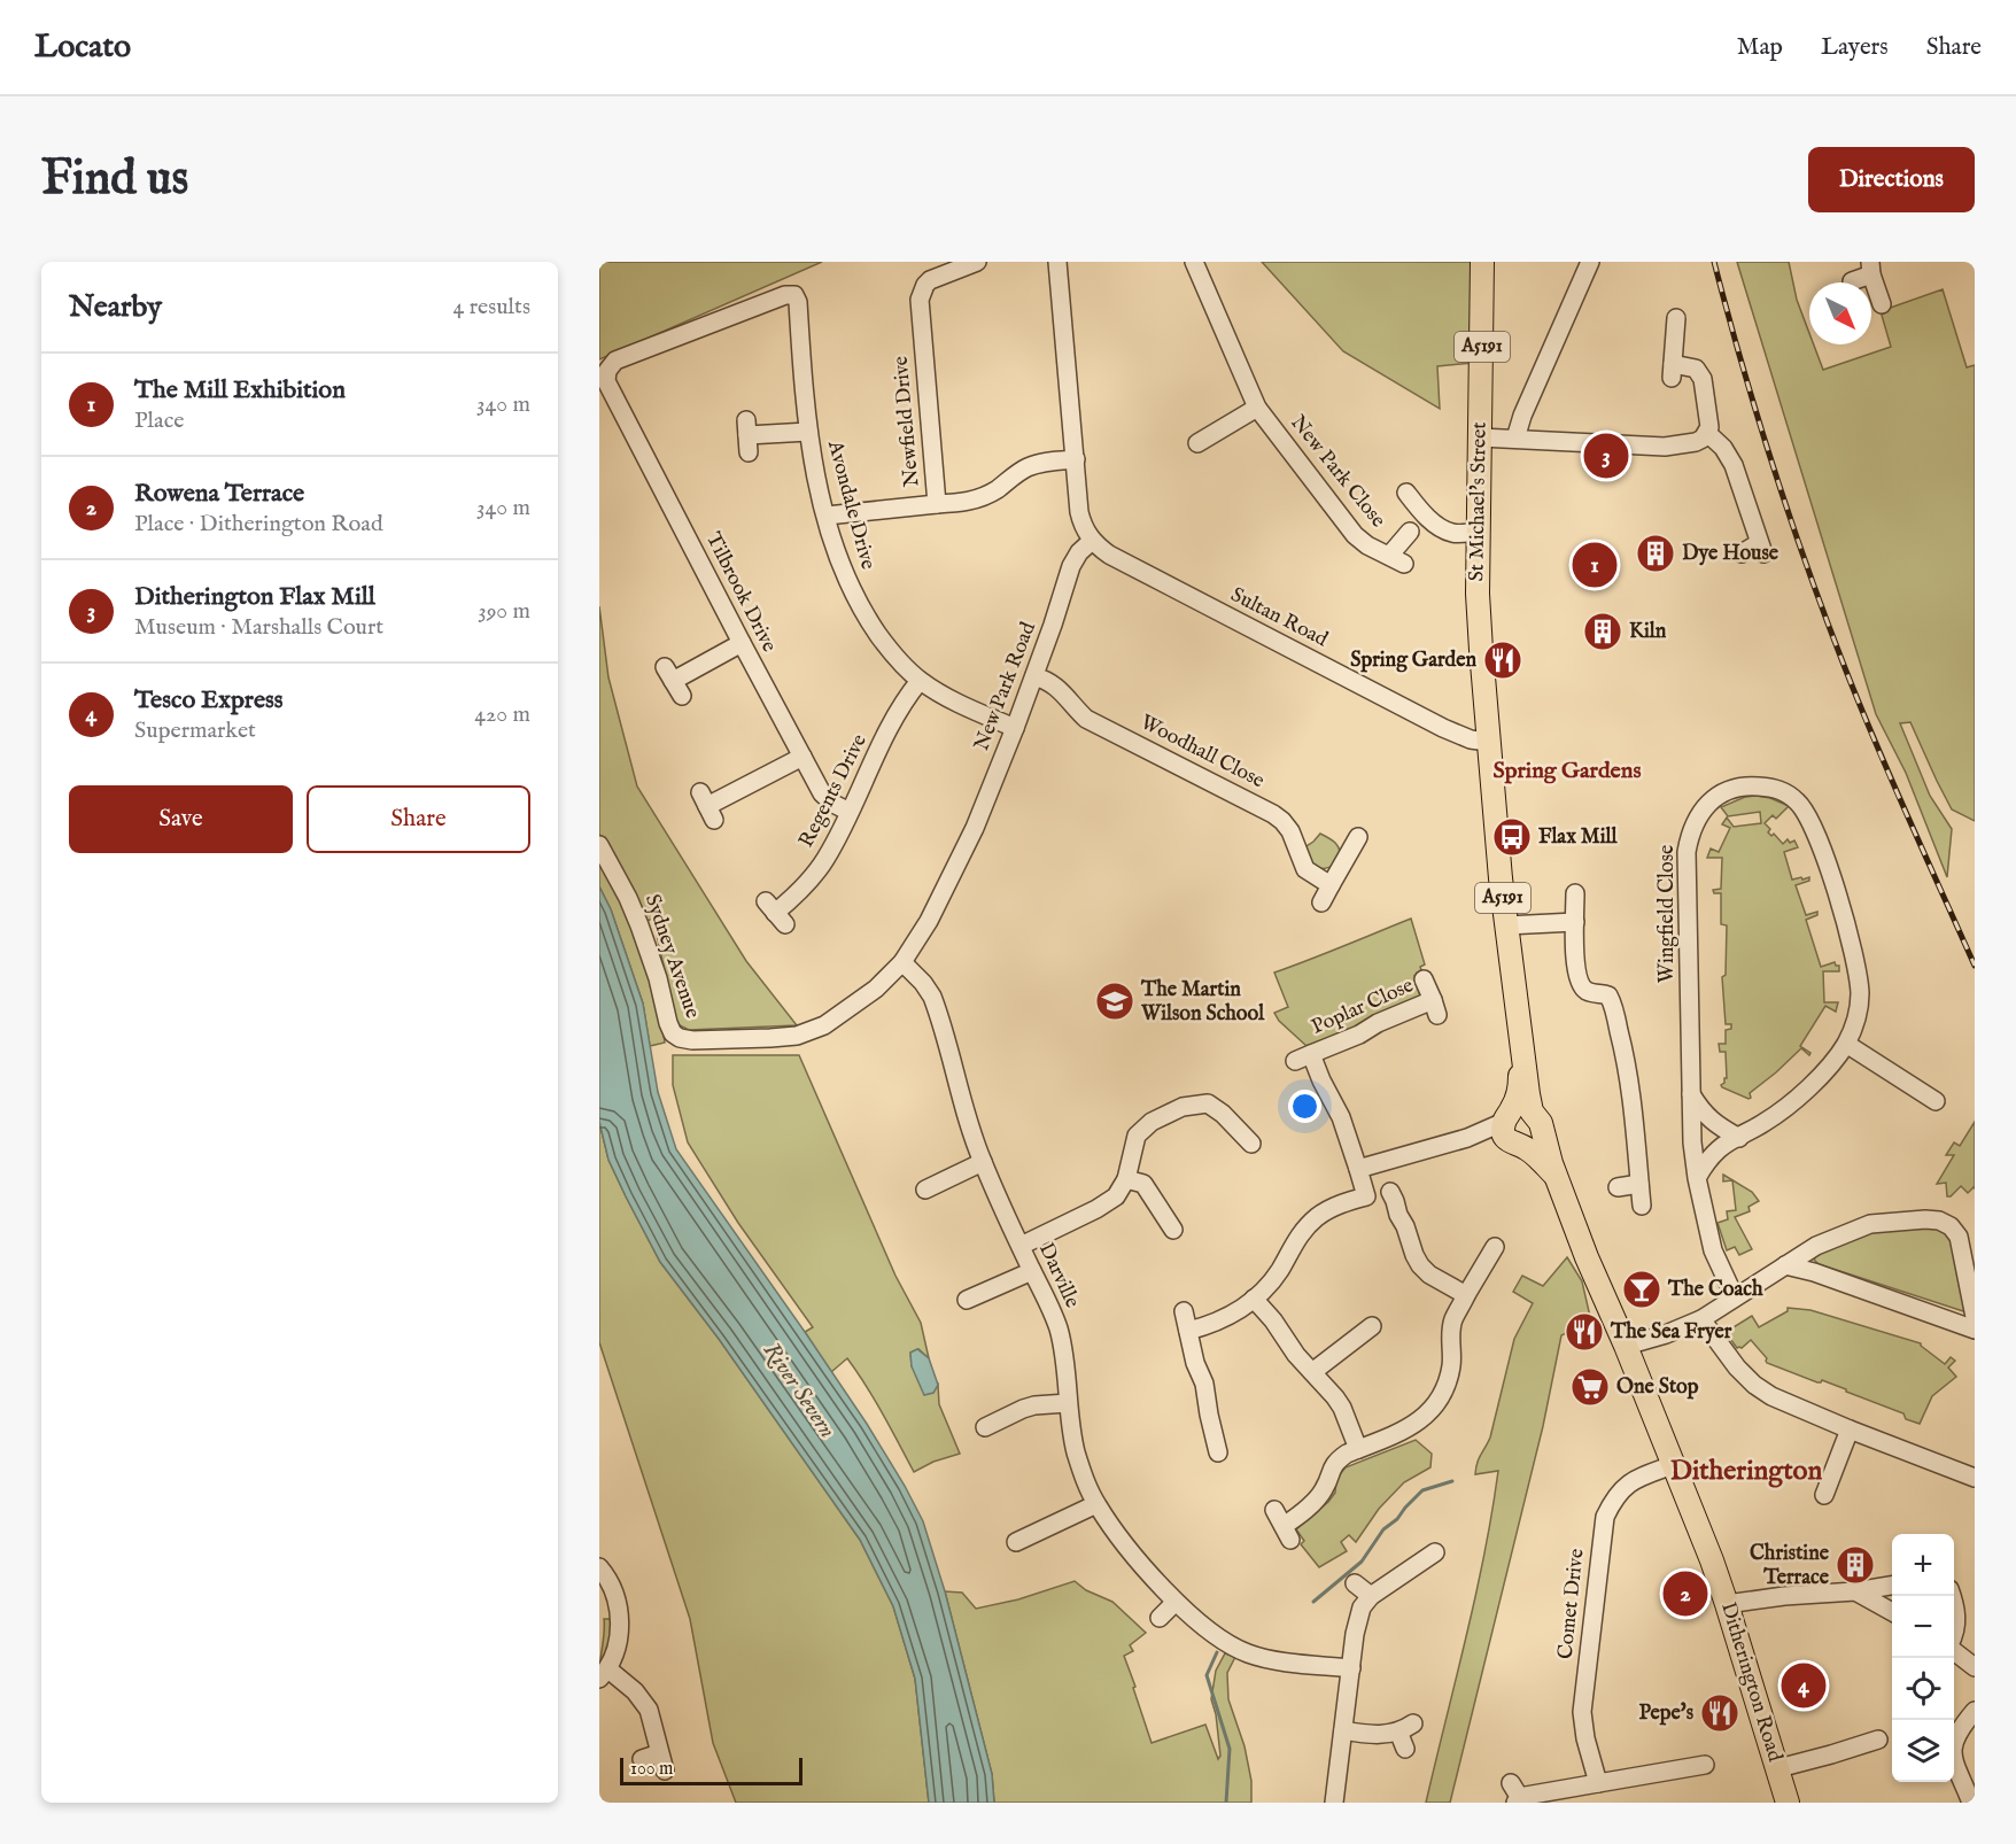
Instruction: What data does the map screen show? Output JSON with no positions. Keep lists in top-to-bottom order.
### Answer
{
  "streets": {
    "main road": ["A5191", "St Michael's Street", "Ditherington Road"],
    "street": [
      "Newfield Drive",
      "New Park Close",
      "Avondale Drive",
      "Tilbrook Drive",
      "Sultan Road",
      "New Park Road",
      "Woodhall Close",
      "Regents Drive",
      "Wingfield Close",
      "Sydney Avenue",
      "Poplar Close",
      "Darville",
      "Comet Drive"
    ]
  },
  "crossings": [
    ["St Michael's Street", "Sultan Road"],
    ["St Michael's Street", "Ditherington Road"],
    ["Avondale Drive", "Tilbrook Drive"],
    ["Avondale Drive", "New Park Road"],
    ["Avondale Drive", "Regents Drive"],
    ["Tilbrook Drive", "Regents Drive"],
    ["Sultan Road", "New Park Road"],
    ["Sultan Road", "Ditherington Road"],
    ["New Park Road", "Woodhall Close"],
    ["New Park Road", "Sydney Avenue"],
    ["New Park Road", "Darville"],
    ["Comet Drive", "Ditherington Road"]
  ],
  "districts": ["Spring Gardens", "Ditherington"],
  "water": ["River Severn"],
  "places": {
    "building": ["Dye House", "Kiln", "Christine Terrace"],
    "restaurant": ["Spring Garden", "The Sea Fryer", "Pepe's"],
    "bus stop": ["Flax Mill"],
    "school or university": ["The Martin Wilson School"],
    "bar": ["The Coach"],
    "supermarket": ["One Stop"]
  },
  "scale_bar": "100 m",
  "north": "bottom right",
  "page": {
    "header": "Locato",
    "nav": ["Map", "Layers", "Share"],
    "buttons": [
      "Directions",
      ["Save", "Share"]
    ],
    "title": "Find us",
    "heading": ["Nearby", "4 results"],
    "list": [
      {
        "mark": "1",
        "name": "The Mill Exhibition",
        "note": "Place",
        "value": "340 m"
      },
      {
        "mark": "2",
        "name": "Rowena Terrace",
        "note": "Place · Ditherington Road",
        "value": "340 m"
      },
      {
        "mark": "3",
        "name": "Ditherington Flax Mill",
        "note": "Museum · Marshalls Court",
        "value": "390 m"
      },
      {
        "mark": "4",
        "name": "Tesco Express",
        "note": "Supermarket",
        "value": "420 m"
      }
    ],
    "pins": [
      "3",
      "1",
      "2",
      "4"
    ],
    "map_buttons": ["+", "−"],
    "scale": "100 m"
  }
}
